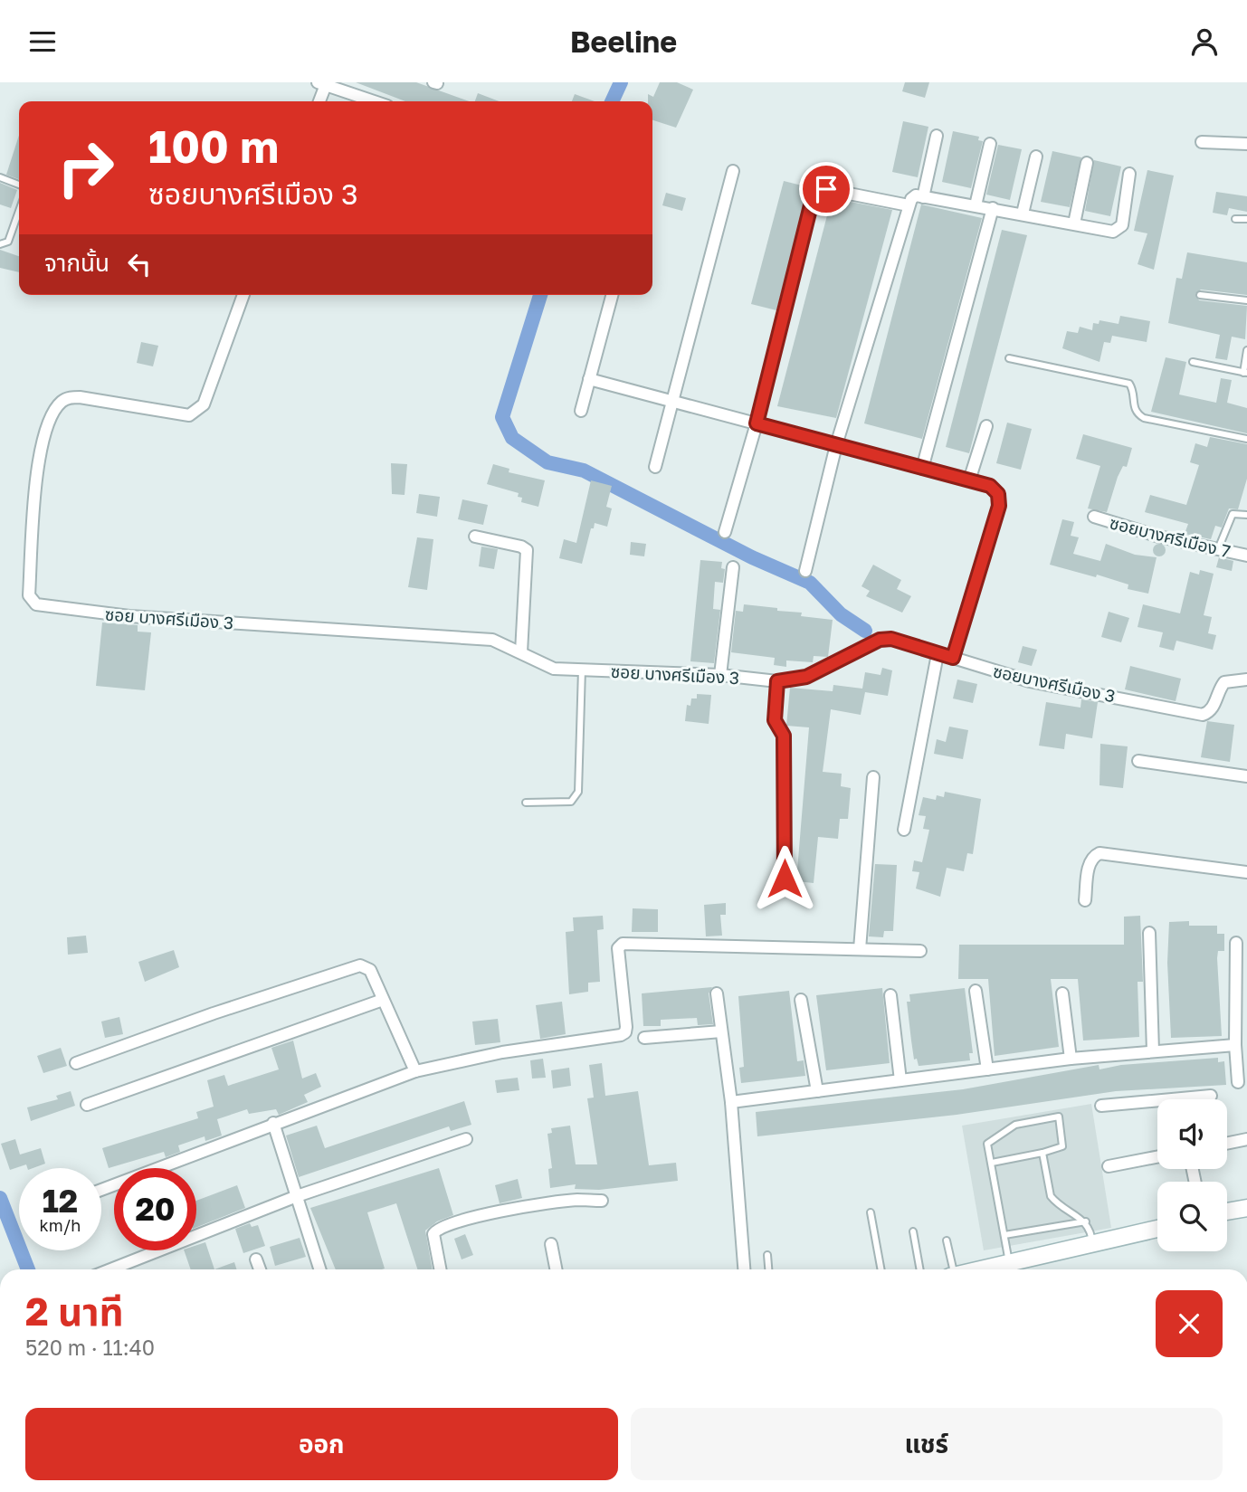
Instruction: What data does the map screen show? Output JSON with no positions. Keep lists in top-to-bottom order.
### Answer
{
  "streets": {
    "street": ["ซอยบางศรีเมือง 7", "ซอย บางศรีเมือง 3", "ซอยบางศรีเมือง 3"]
  },
  "crossings": [
    ["ซอย บางศรีเมือง 3", "ซอยบางศรีเมือง 3"]
  ],
  "page": {
    "header": "Beeline",
    "turn": ["100 m", "ซอยบางศรีเมือง 3"],
    "then": "จากนั้น",
    "speed": "12 km/h",
    "limit": "20",
    "heading": ["2 นาที", "520 m · 11:40"],
    "buttons": ["ออก", "แชร์"]
  }
}
